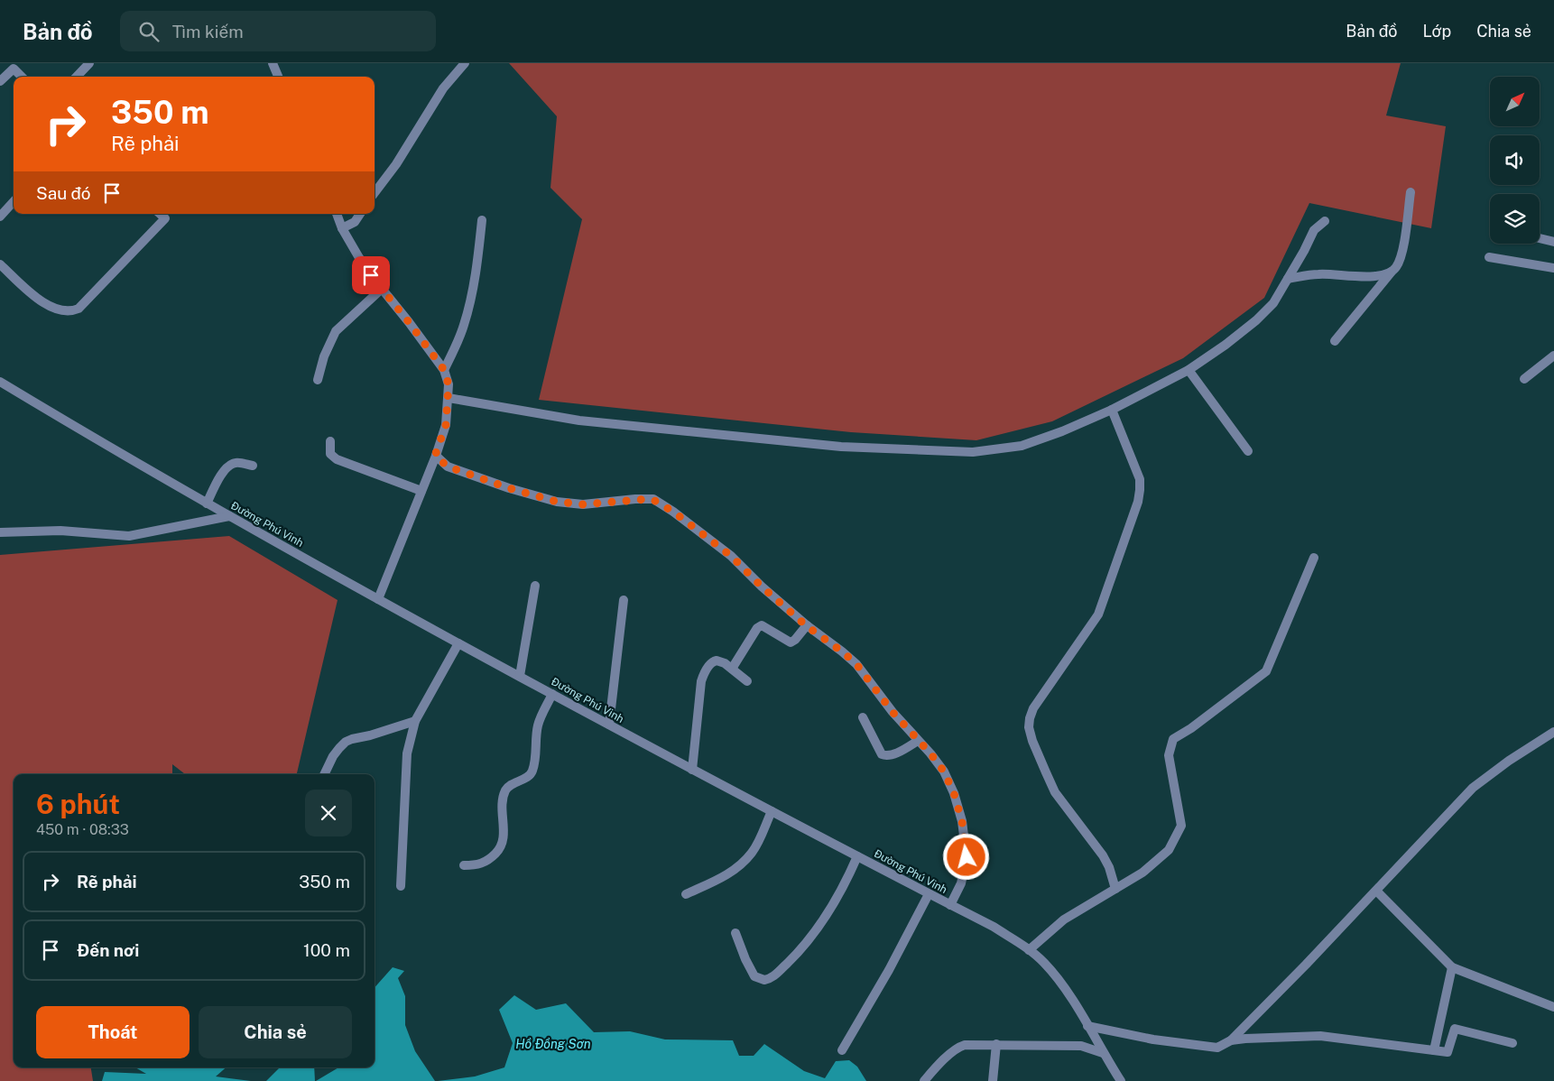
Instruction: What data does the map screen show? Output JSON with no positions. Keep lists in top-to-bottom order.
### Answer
{
  "streets": {
    "street": ["Đường Phú Vinh"]
  },
  "water": ["Hồ Đồng Sơn"],
  "north": "top right",
  "page": {
    "header": "Bản đồ",
    "search": "Tìm kiếm",
    "nav": ["Bản đồ", "Lớp", "Chia sẻ"],
    "turn": ["350 m", "Rẽ phải"],
    "then": "Sau đó",
    "heading": ["6 phút", "450 m · 08:33"],
    "list": [
      {
        "name": "Rẽ phải",
        "value": "350 m"
      },
      {
        "name": "Đến nơi",
        "value": "100 m"
      }
    ],
    "buttons": ["Thoát", "Chia sẻ"]
  }
}
